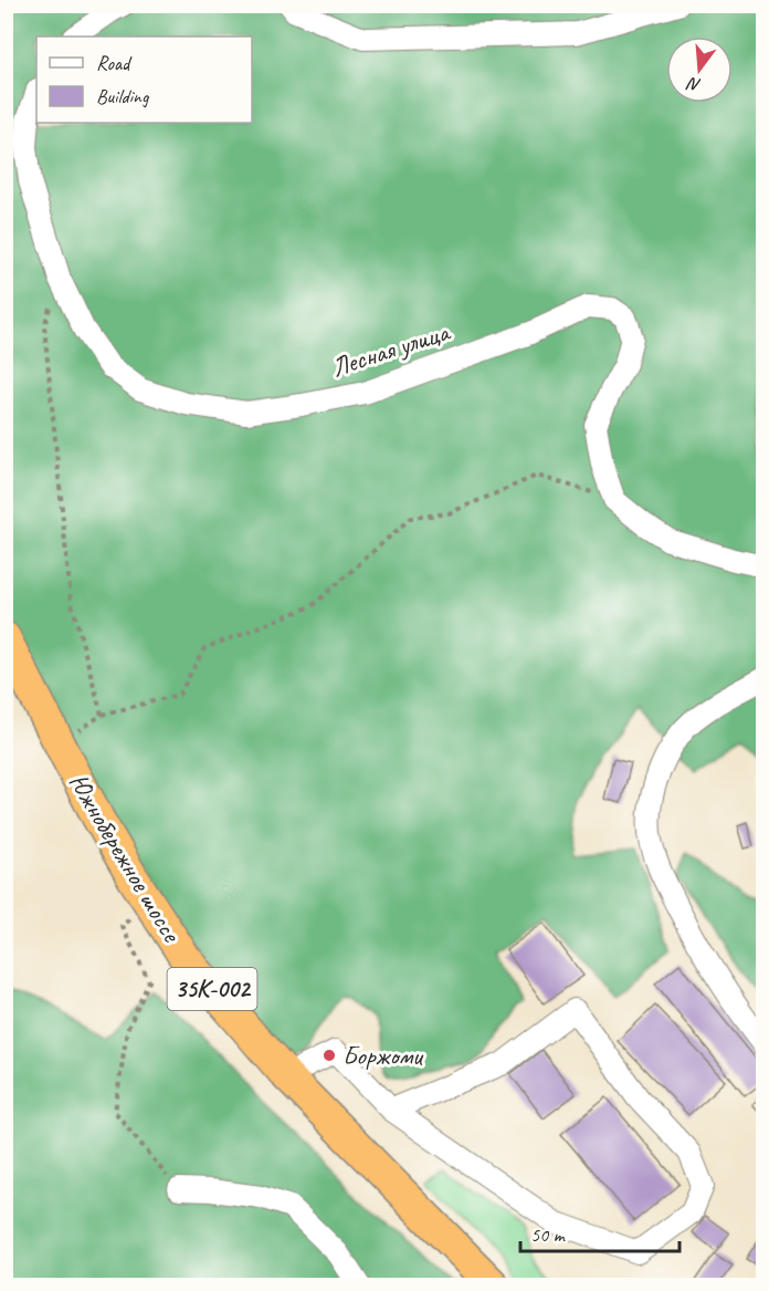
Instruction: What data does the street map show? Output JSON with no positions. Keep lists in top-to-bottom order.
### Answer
{
  "streets": {
    "highway": ["Южнобережное шоссе", "35К-002"],
    "street": ["Лесная улица"]
  },
  "places": ["Боржоми"],
  "legend": ["Road", "Building"],
  "scale_bar": "50 m",
  "north": "bottom"
}
